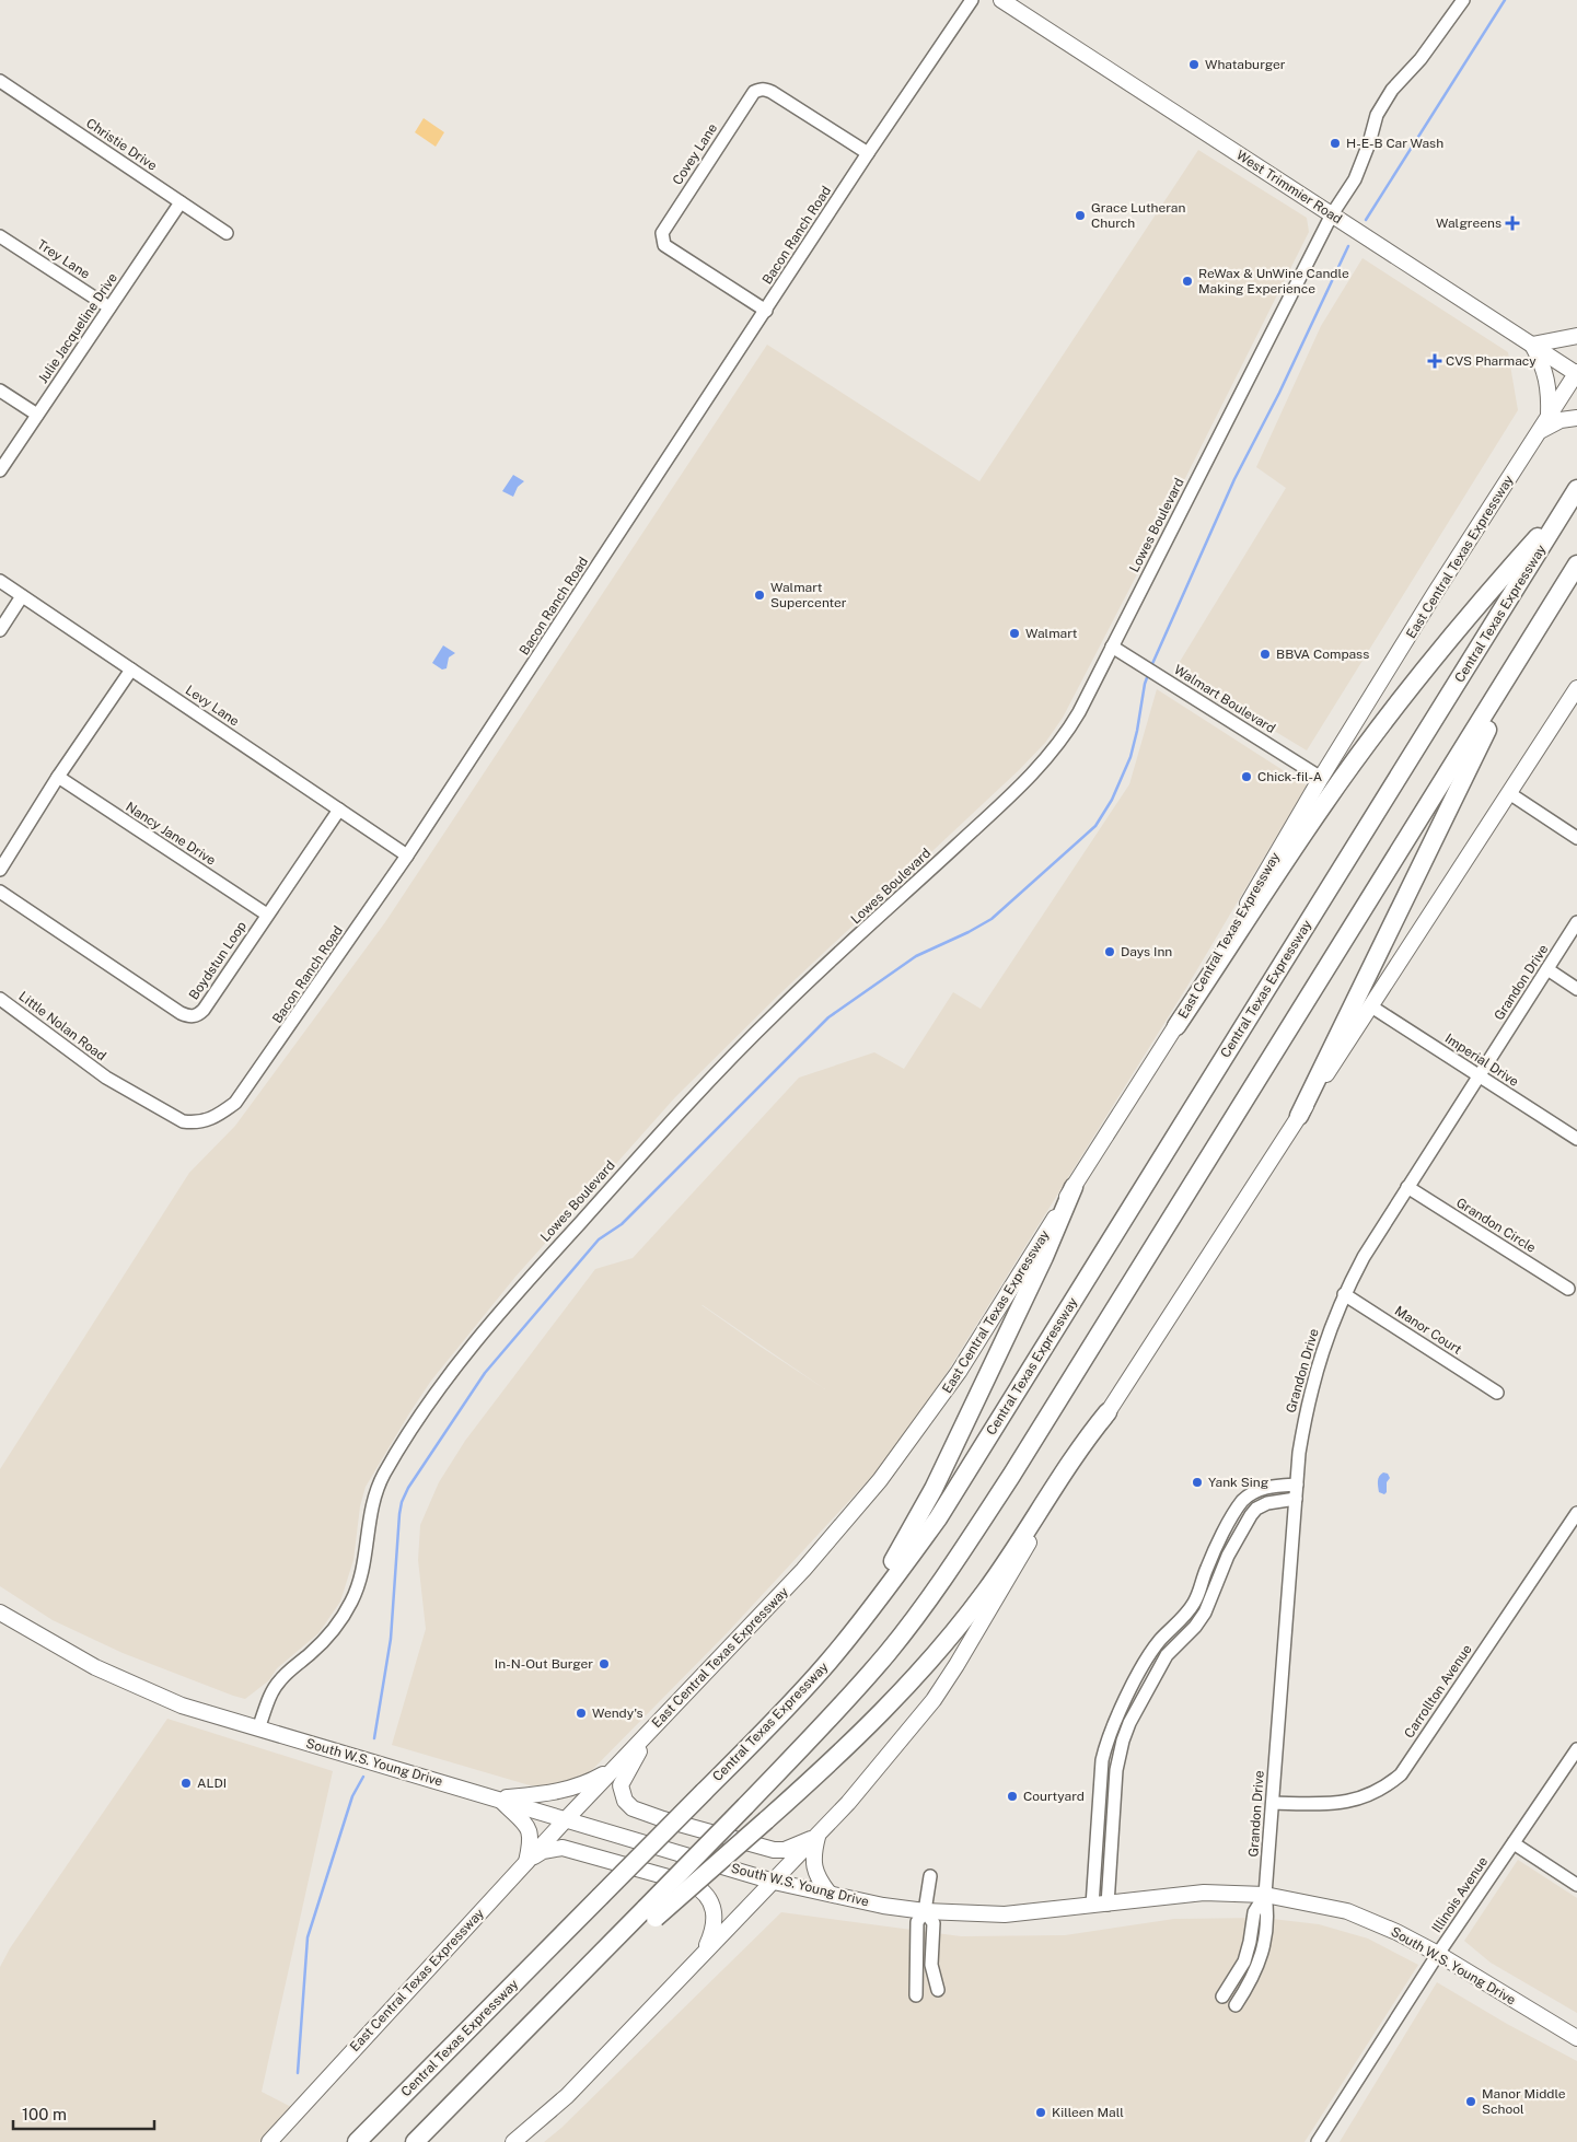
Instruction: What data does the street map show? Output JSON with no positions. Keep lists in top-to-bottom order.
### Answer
{
  "streets": {
    "highway": ["Central Texas Expressway"],
    "main road": ["West Trimmier Road", "East Central Texas Expressway", "South W.S. Young Drive"],
    "street": [
      "Christie Drive",
      "Covey Lane",
      "Bacon Ranch Road",
      "Trey Lane",
      "Julie Jacqueline Drive",
      "Lowes Boulevard",
      "Walmart Boulevard",
      "Levy Lane",
      "Nancy Jane Drive",
      "Boydstun Loop",
      "Grandon Drive",
      "Little Nolan Road",
      "Imperial Drive",
      "Grandon Circle",
      "Manor Court",
      "Carrollton Avenue",
      "Illinois Avenue"
    ]
  },
  "crossings": [
    ["Christie Drive", "Julie Jacqueline Drive"],
    ["Covey Lane", "Bacon Ranch Road"],
    ["West Trimmier Road", "Lowes Boulevard"],
    ["West Trimmier Road", "East Central Texas Expressway"],
    ["Bacon Ranch Road", "Levy Lane"],
    ["Bacon Ranch Road", "Little Nolan Road"],
    ["Trey Lane", "Julie Jacqueline Drive"],
    ["Lowes Boulevard", "Walmart Boulevard"],
    ["Lowes Boulevard", "South W.S. Young Drive"],
    ["East Central Texas Expressway", "Walmart Boulevard"],
    ["East Central Texas Expressway", "South W.S. Young Drive"],
    ["Levy Lane", "Boydstun Loop"],
    ["Nancy Jane Drive", "Boydstun Loop"],
    ["Grandon Drive", "Imperial Drive"],
    ["Grandon Drive", "Grandon Circle"],
    ["Grandon Drive", "Manor Court"],
    ["Grandon Drive", "Carrollton Avenue"],
    ["Grandon Drive", "South W.S. Young Drive"],
    ["South W.S. Young Drive", "Illinois Avenue"]
  ],
  "places": {
    "other": [
      "Whataburger",
      "H-E-B Car Wash",
      "Grace Lutheran Church",
      "ReWax & UnWine Candle Making Experience",
      "Walmart Supercenter",
      "Walmart",
      "BBVA Compass",
      "Chick-fil-A",
      "Days Inn",
      "Yank Sing",
      "In-N-Out Burger",
      "Wendy's",
      "ALDI",
      "Courtyard",
      "Manor Middle School",
      "Killeen Mall"
    ],
    "health": ["Walgreens", "CVS Pharmacy"]
  },
  "scale_bar": "100 m"
}
